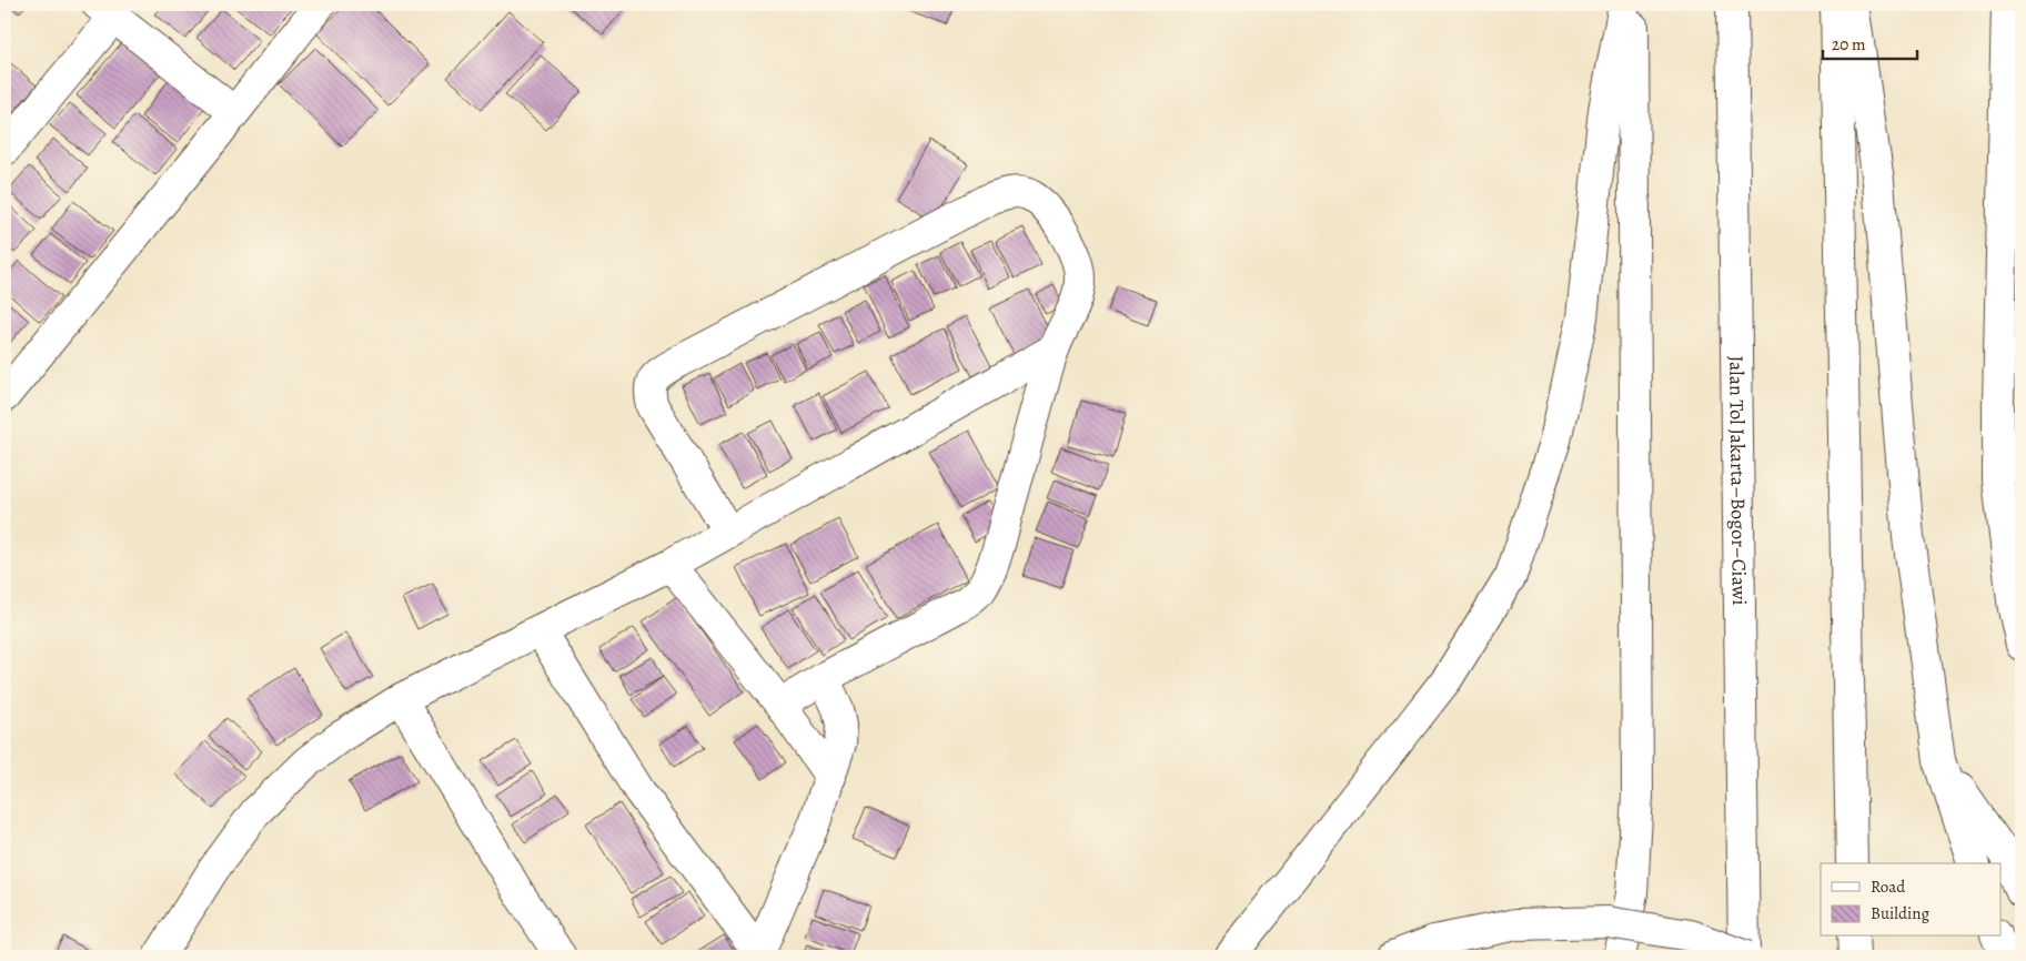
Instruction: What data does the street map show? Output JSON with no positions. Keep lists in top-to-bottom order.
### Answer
{
  "streets": {
    "main road": ["Jalan Tol Jakarta–Bogor–Ciawi"]
  },
  "legend": ["Road", "Building"],
  "scale_bar": "20 m"
}
